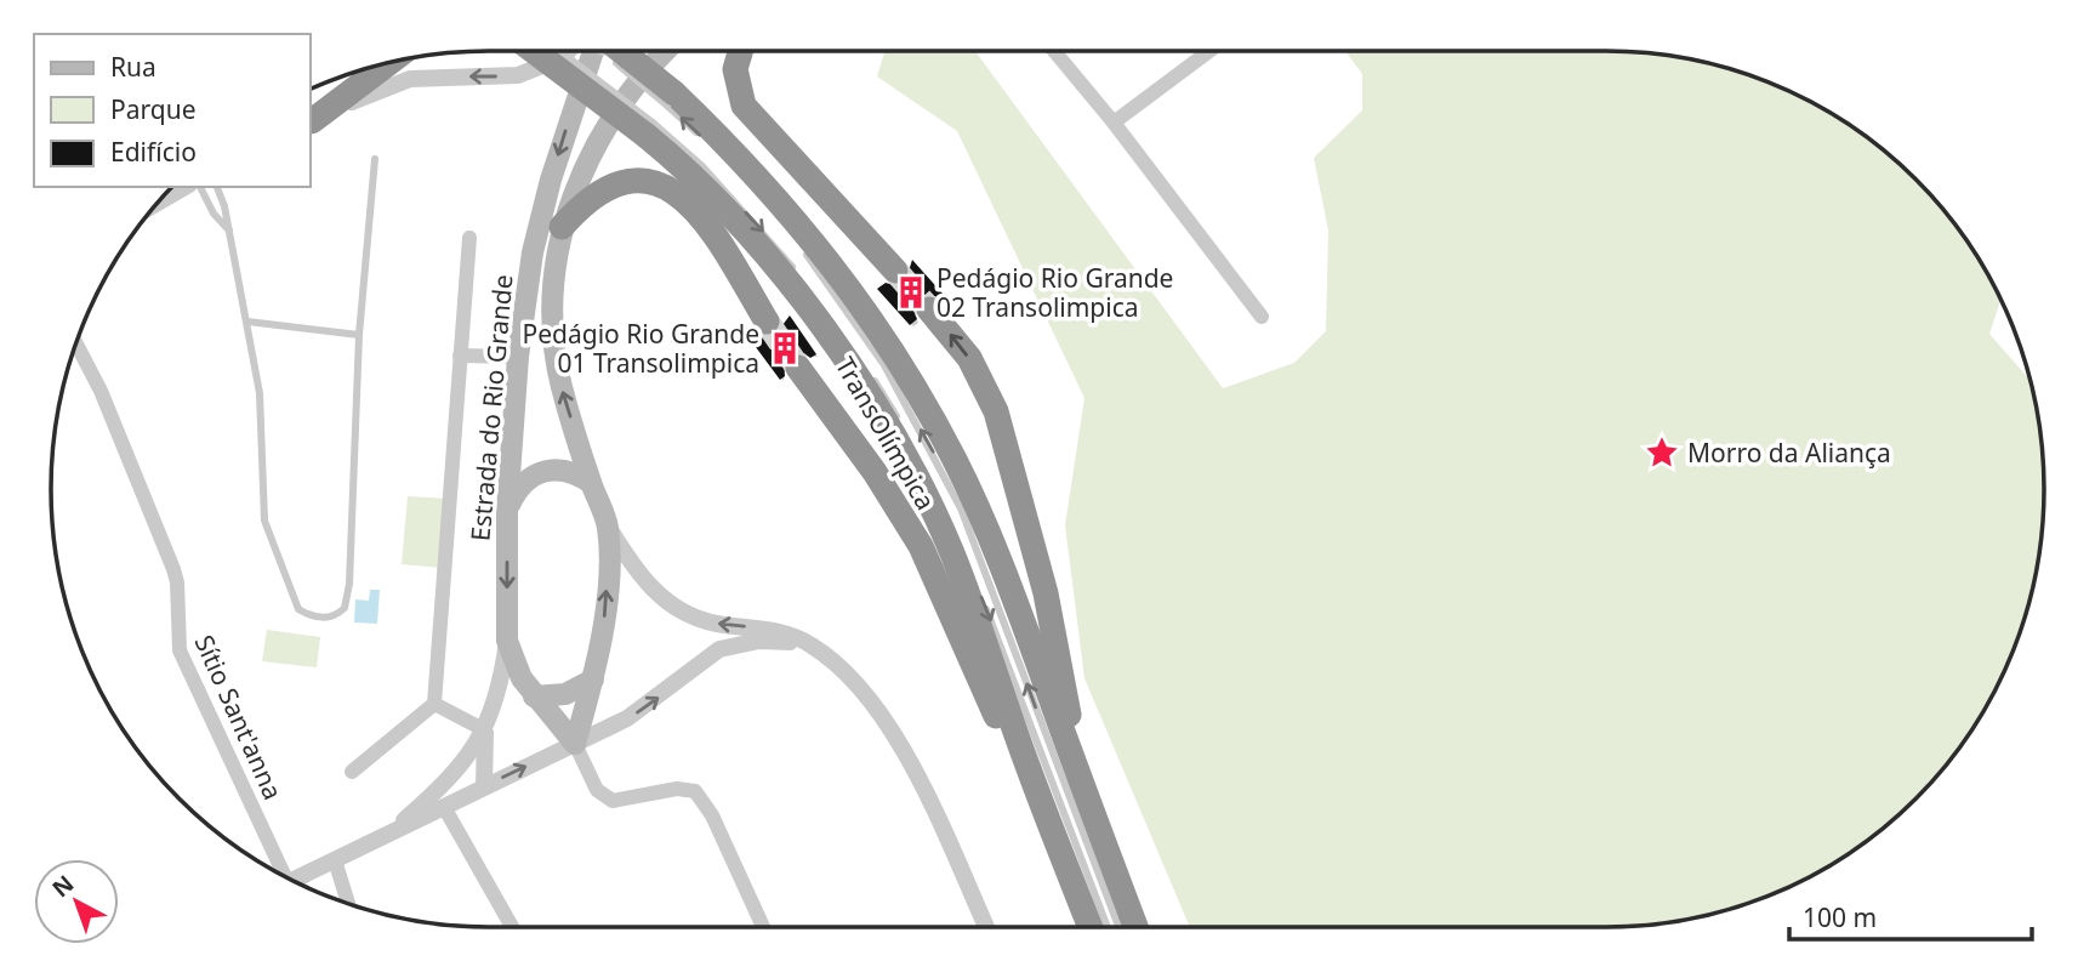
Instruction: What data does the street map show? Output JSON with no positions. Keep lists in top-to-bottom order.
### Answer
{
  "streets": {
    "highway": ["TransOlímpica"],
    "main road": ["Estrada do Rio Grande"],
    "street": ["Sítio Sant'anna"]
  },
  "places": {
    "building": ["Pedágio Rio Grande 02 Transolimpica", "Pedágio Rio Grande 01 Transolimpica"],
    "place": ["Morro da Aliança"]
  },
  "legend": ["Rua", "Parque", "Edifício"],
  "scale_bar": "100 m",
  "north": "top left"
}
